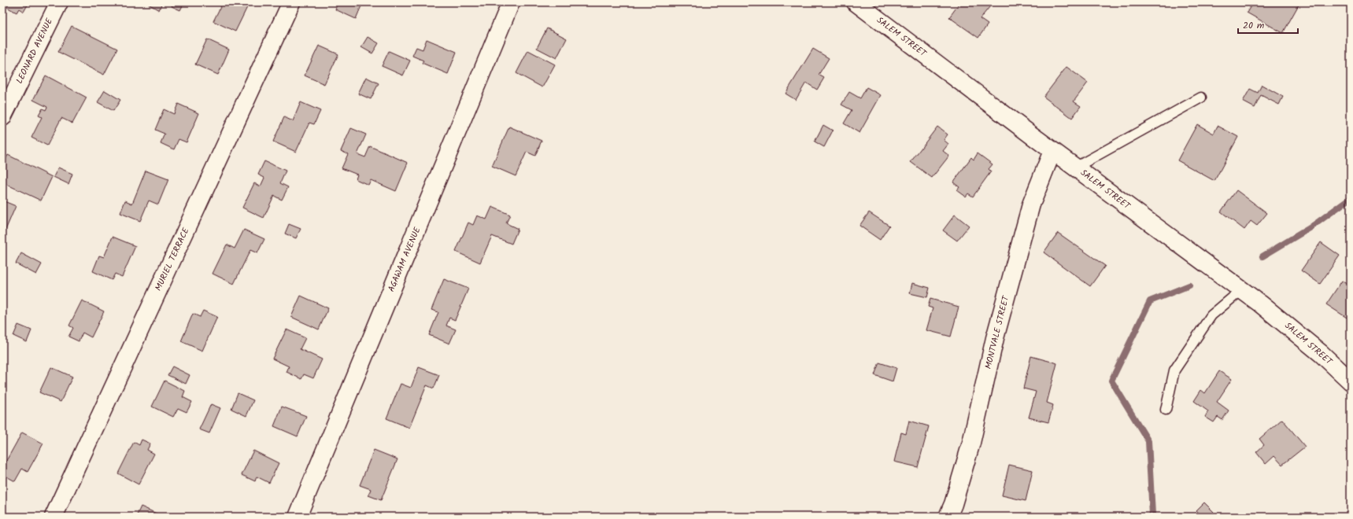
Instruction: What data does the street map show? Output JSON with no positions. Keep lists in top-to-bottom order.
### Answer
{
  "streets": {
    "street": [
      "SALEM STREET",
      "LEONARD AVENUE",
      "MURIEL TERRACE",
      "AGAWAM AVENUE",
      "MONTVALE STREET"
    ]
  },
  "crossings": [
    ["SALEM STREET", "MONTVALE STREET"]
  ],
  "scale_bar": "20 m"
}
